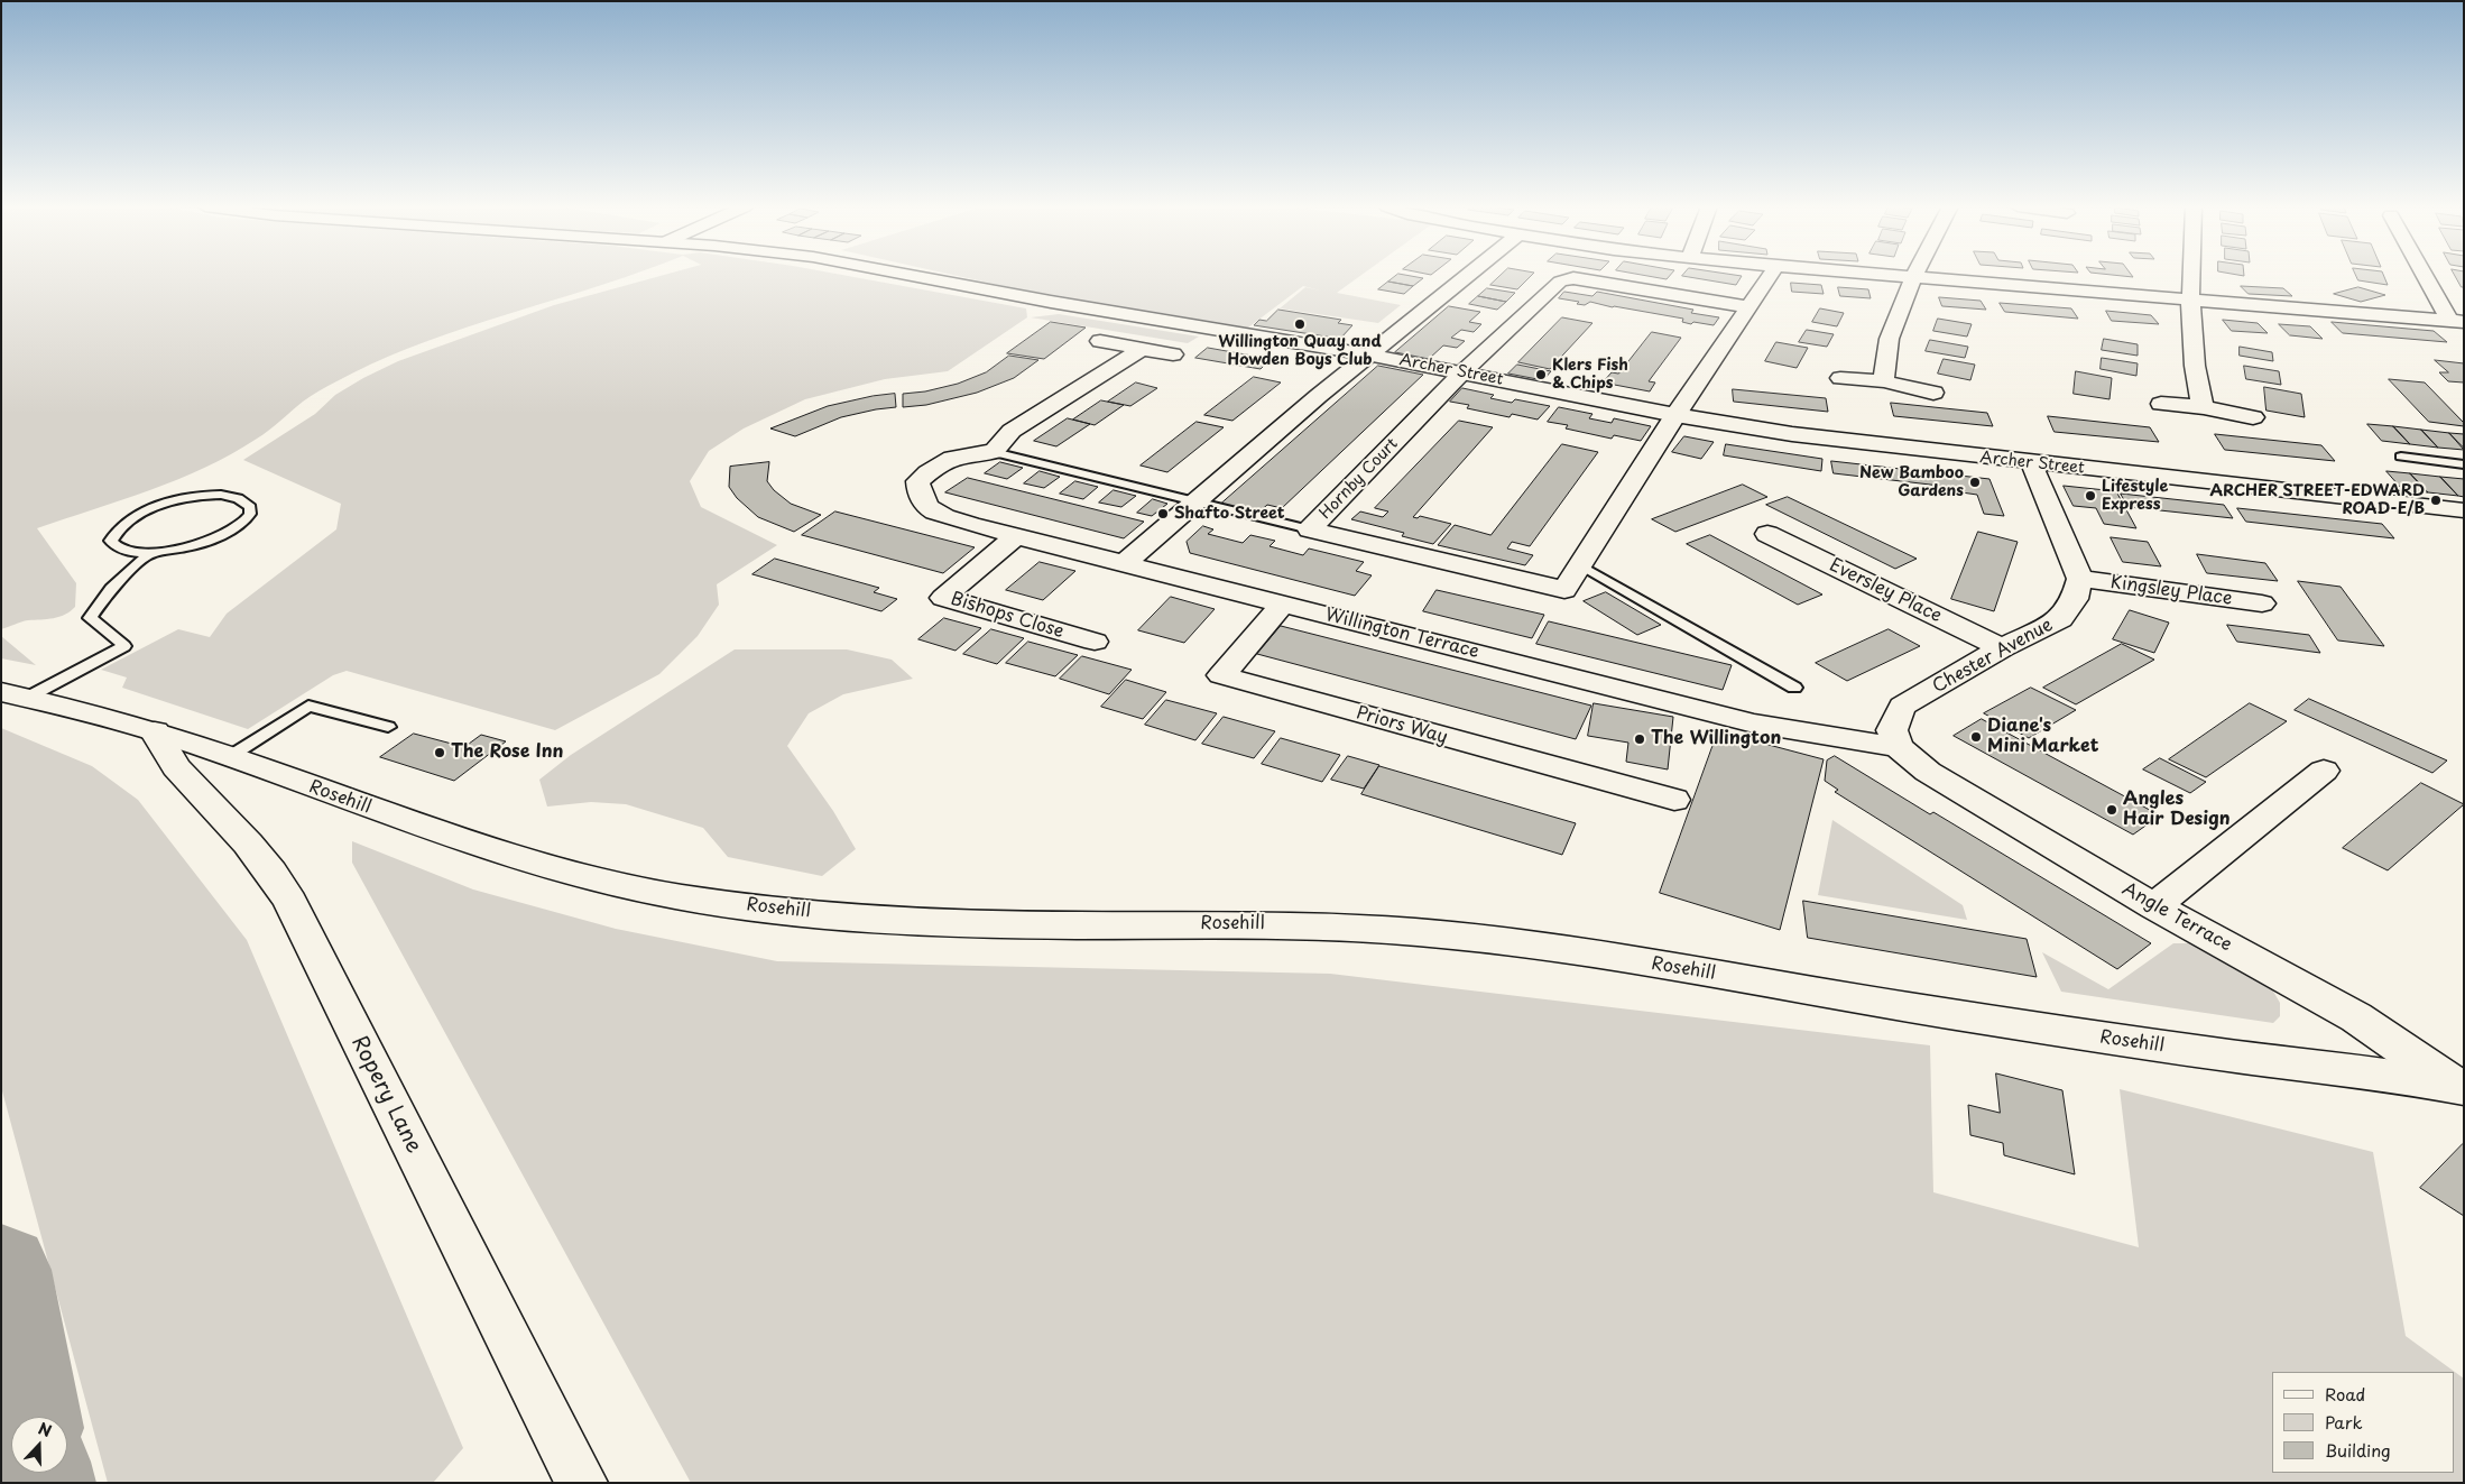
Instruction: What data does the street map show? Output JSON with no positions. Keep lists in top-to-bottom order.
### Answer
{
  "streets": {
    "street": [
      "Archer Street",
      "Hornby Court",
      "Eversley Place",
      "Kingsley Place",
      "Bishops Close",
      "Willington Terrace",
      "Chester Avenue",
      "Priors Way",
      "Rosehill",
      "Angle Terrace",
      "Ropery Lane"
    ]
  },
  "crossings": [
    ["Archer Street", "Hornby Court"],
    ["Eversley Place", "Chester Avenue"],
    ["Kingsley Place", "Chester Avenue"],
    ["Bishops Close", "Willington Terrace"],
    ["Willington Terrace", "Chester Avenue"],
    ["Willington Terrace", "Priors Way"],
    ["Willington Terrace", "Angle Terrace"],
    ["Chester Avenue", "Angle Terrace"],
    ["Rosehill", "Angle Terrace"],
    ["Rosehill", "Ropery Lane"]
  ],
  "places": [
    "Willington Quay and Howden Boys Club",
    "Klers Fish & Chips",
    "New Bamboo Gardens",
    "Lifestyle Express",
    "ARCHER STREET-EDWARD ROAD-E/B",
    "Shafto Street",
    "Diane's Mini Market",
    "The Willington",
    "The Rose Inn",
    "Angles Hair Design"
  ],
  "legend": ["Road", "Park", "Building"],
  "north": "top"
}
